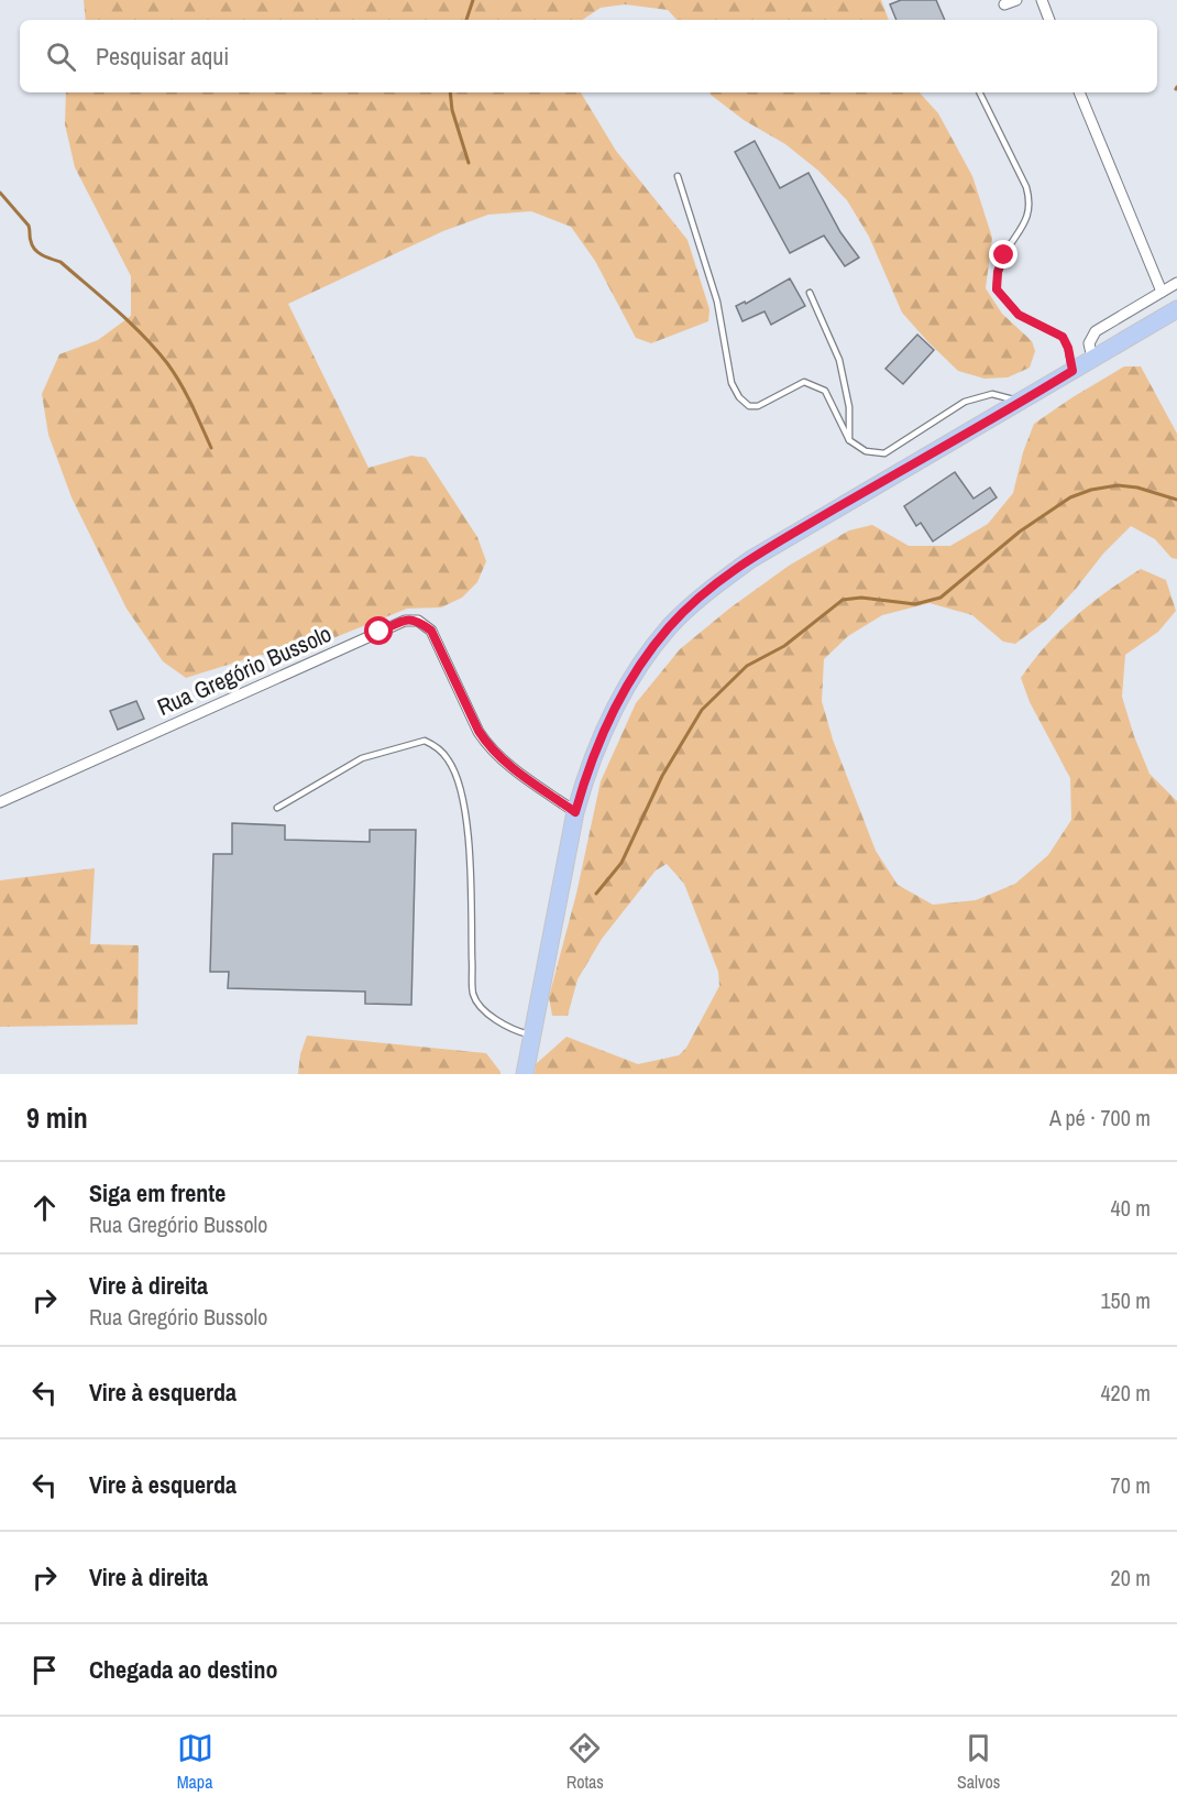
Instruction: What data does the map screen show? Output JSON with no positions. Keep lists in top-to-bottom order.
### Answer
{
  "streets": {
    "street": ["Rua Gregório Bussolo"]
  },
  "page": {
    "search": "Pesquisar aqui",
    "heading": ["9 min", "A pé · 700 m"],
    "list": [
      ["Siga em frente", "Rua Gregório Bussolo", "40 m"],
      ["Vire à direita", "Rua Gregório Bussolo", "150 m"],
      ["Vire à esquerda", "420 m"],
      ["Vire à esquerda", "70 m"],
      ["Vire à direita", "20 m"],
      "Chegada ao destino"
    ],
    "nav": ["Mapa", "Rotas", "Salvos"]
  }
}
